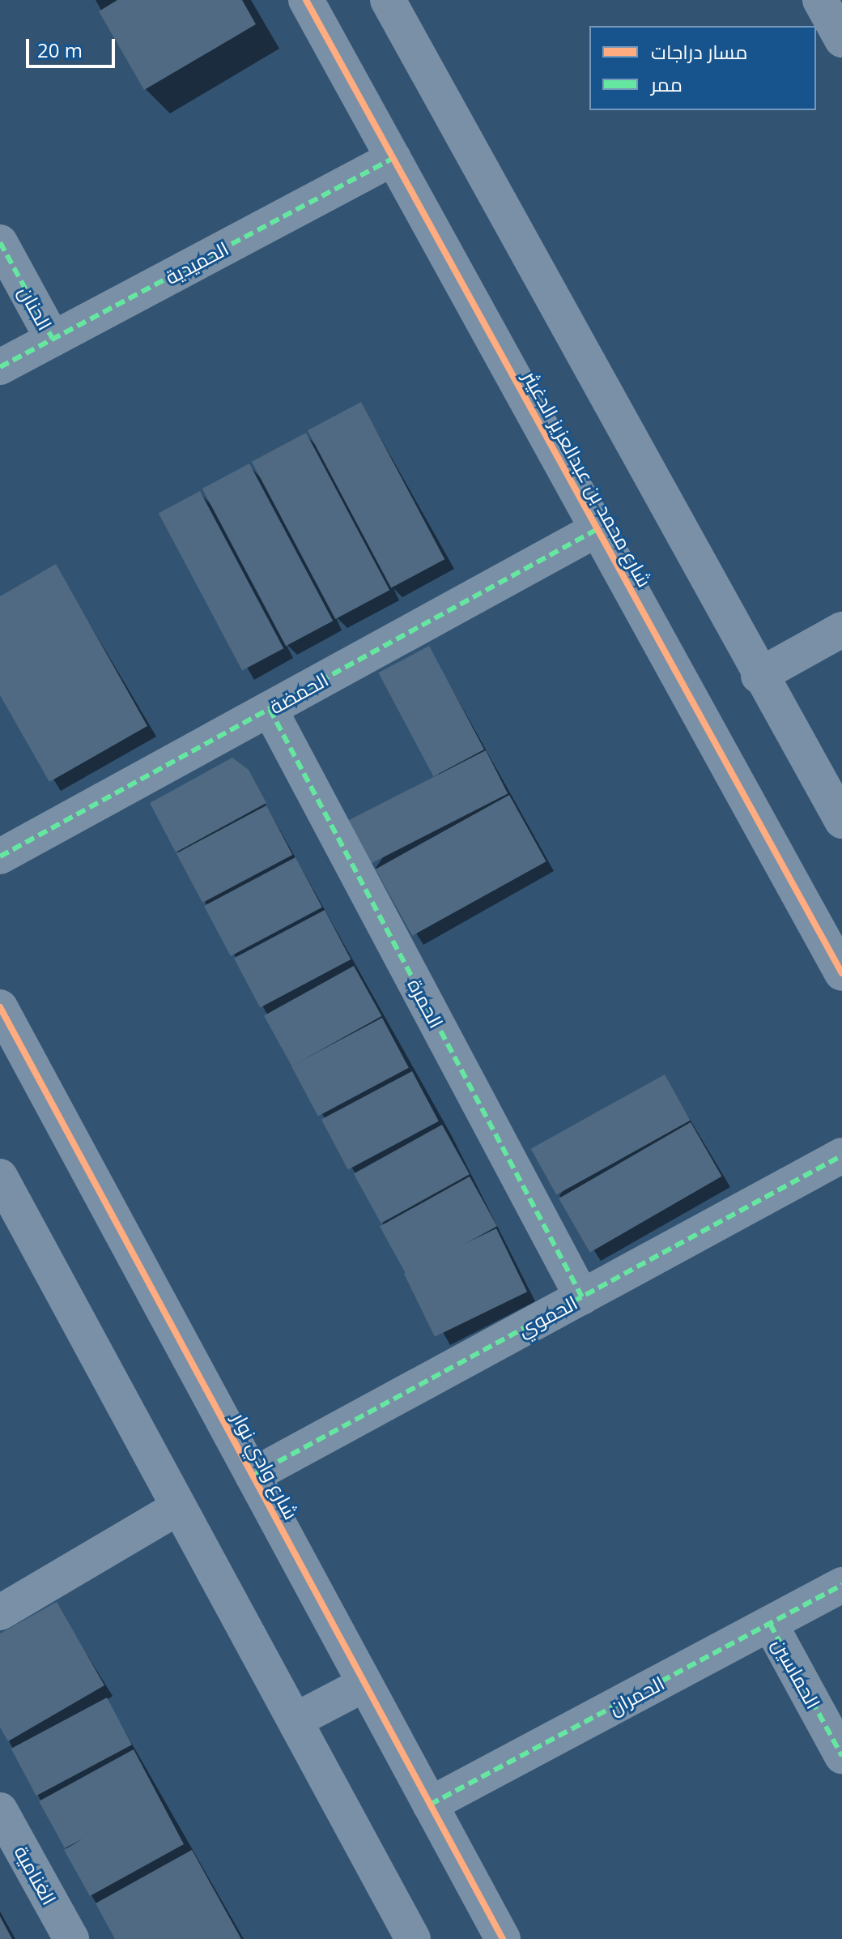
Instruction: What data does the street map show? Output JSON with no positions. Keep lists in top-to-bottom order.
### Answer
{
  "streets": {
    "street": [
      "الحميدية",
      "الحنان",
      "شارع محمد بن عبدالعزيز الدغيثر",
      "الحمضة",
      "الحمرة",
      "الحموي",
      "شارع وادي نوار",
      "الحماسين",
      "الحمران",
      "الغنامية"
    ]
  },
  "crossings": [
    ["الحميدية", "الحنان"],
    ["الحميدية", "شارع محمد بن عبدالعزيز الدغيثر"],
    ["شارع محمد بن عبدالعزيز الدغيثر", "الحمضة"],
    ["الحمضة", "الحمرة"],
    ["الحمرة", "الحموي"],
    ["الحموي", "شارع وادي نوار"],
    ["شارع وادي نوار", "الحمران"],
    ["الحماسين", "الحمران"]
  ],
  "legend": ["مسار دراجات", "ممر"],
  "scale_bar": "20 m"
}
